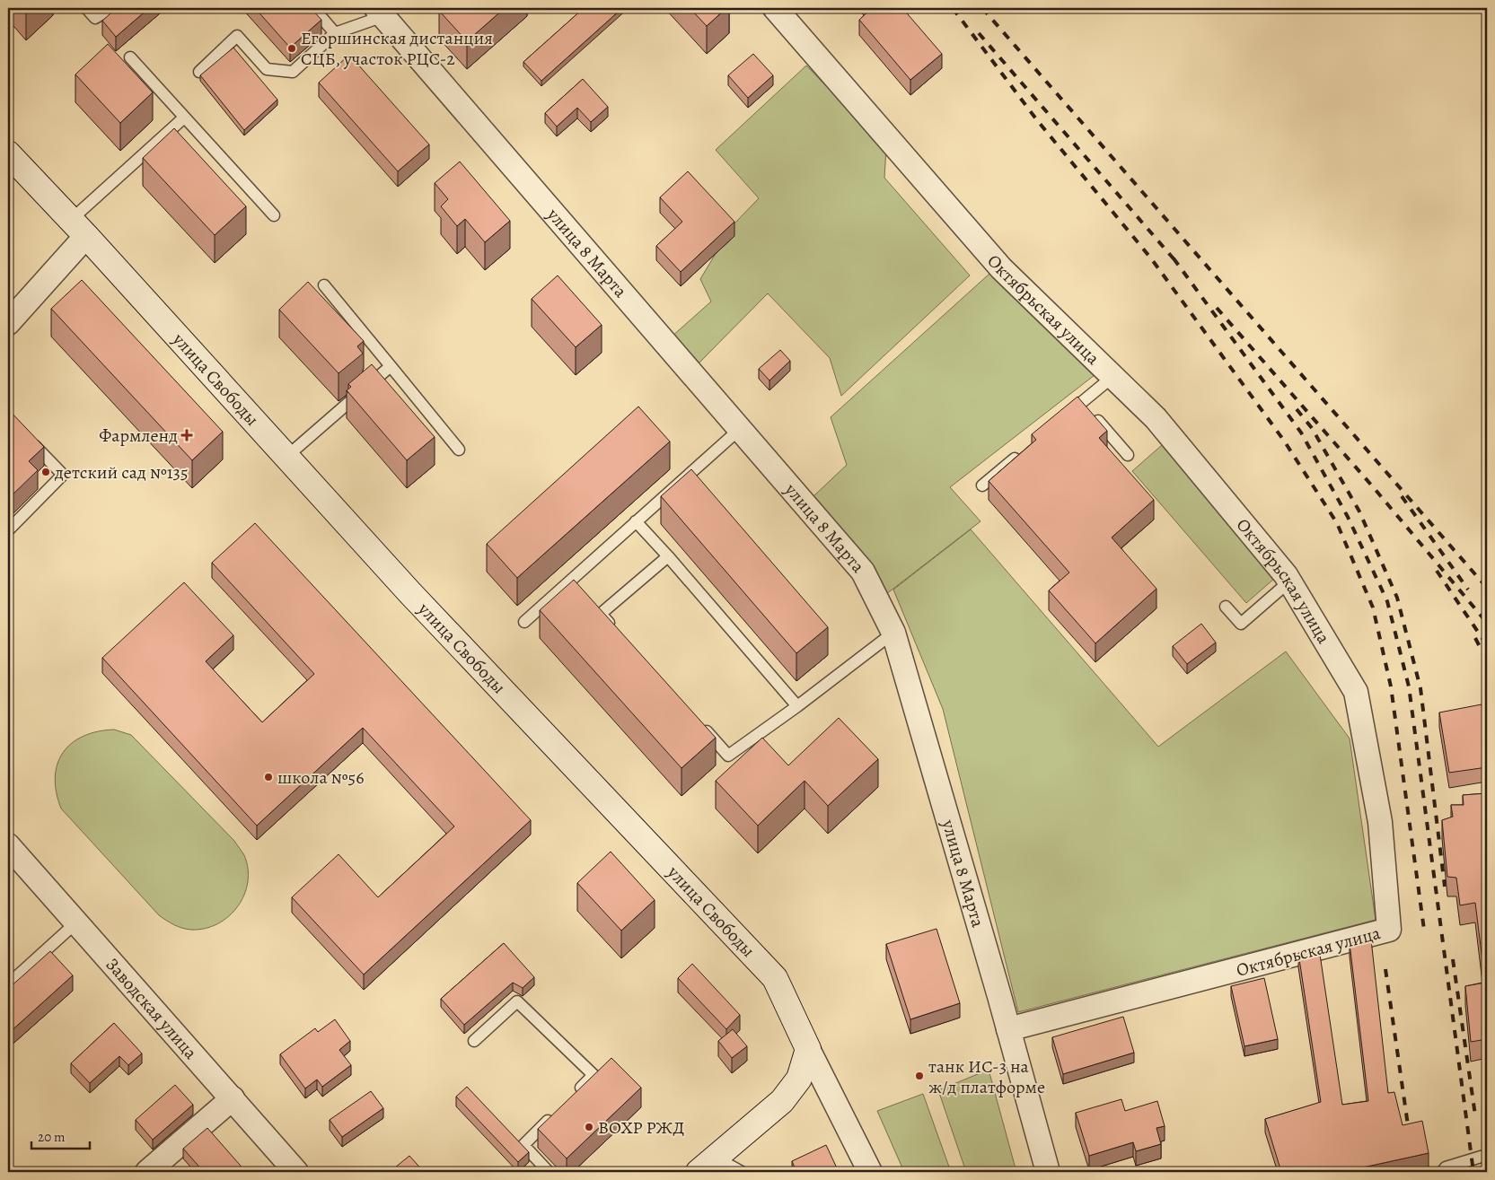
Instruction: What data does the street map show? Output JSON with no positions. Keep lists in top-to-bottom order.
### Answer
{
  "streets": {
    "street": [
      "улица 8 Марта",
      "Октябрьская улица",
      "улица Свободы",
      "Заводская улица"
    ]
  },
  "crossings": [
    ["улица 8 Марта", "Октябрьская улица"]
  ],
  "places": {
    "other": [
      "Егоршинская дистанция СЦБ, участок РЦС-2",
      "детский сад №135",
      "школа №56",
      "танк ИС-3 на ж/д платформе",
      "ВОХР РЖД"
    ],
    "health": ["Фармленд"]
  },
  "scale_bar": "20 m"
}
